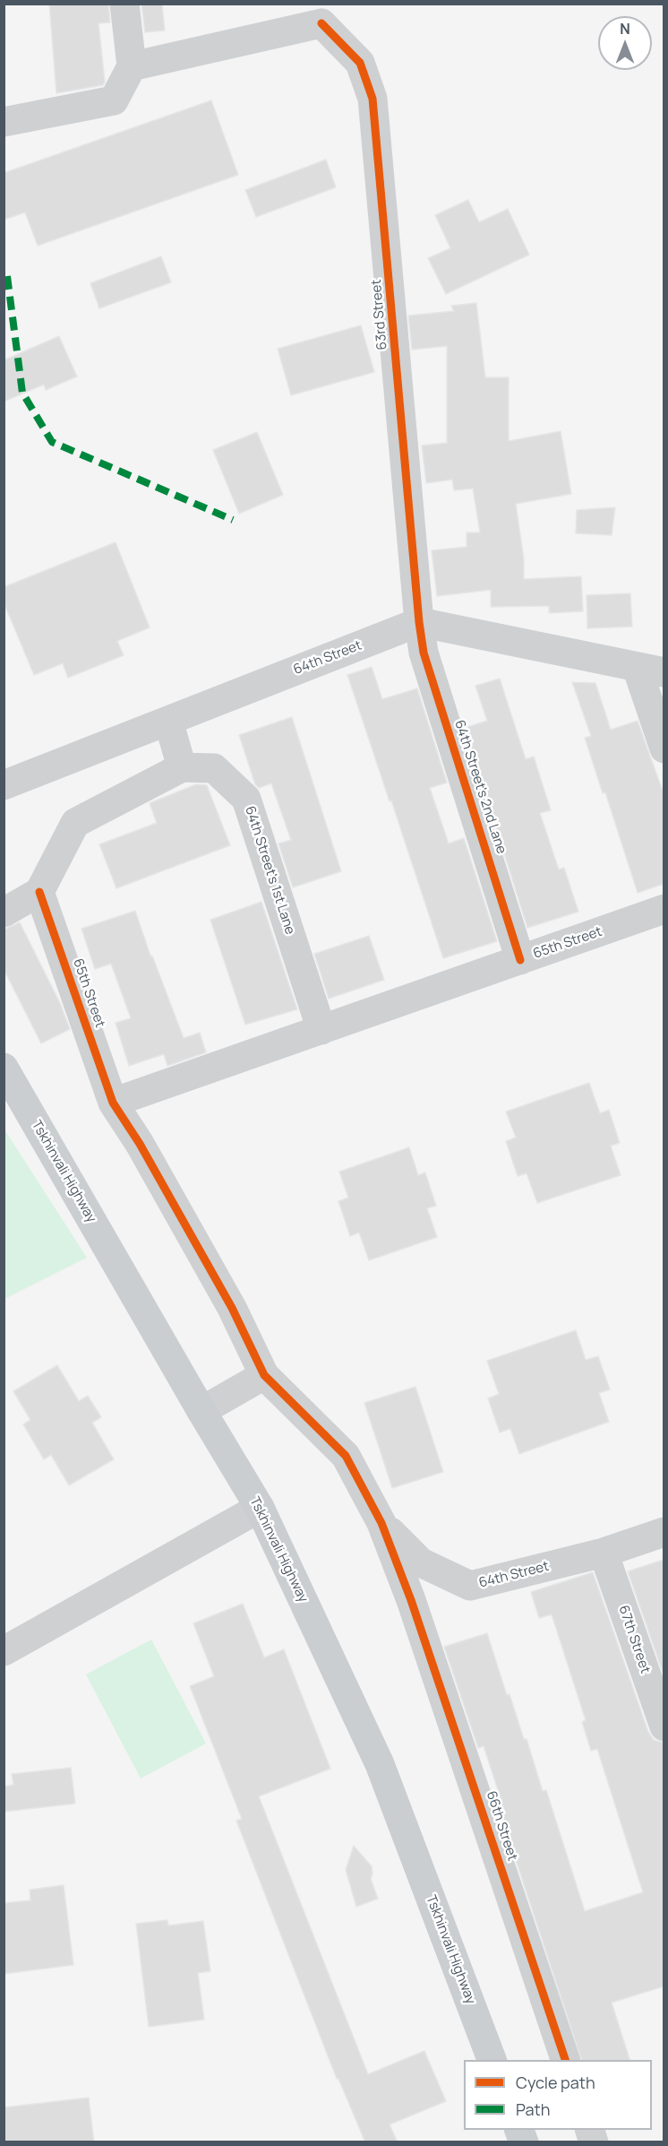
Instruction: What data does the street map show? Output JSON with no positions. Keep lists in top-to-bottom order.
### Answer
{
  "streets": {
    "main road": ["Tskhinvali Highway"],
    "street": [
      "63rd Street",
      "64th Street",
      "64th Street's 2nd Lane",
      "64th Street's 1st Lane",
      "65th Street",
      "67th Street",
      "66th Street"
    ]
  },
  "crossings": [
    ["63rd Street", "64th Street"],
    ["63rd Street", "64th Street's 2nd Lane"],
    ["64th Street", "64th Street's 2nd Lane"],
    ["64th Street", "67th Street"],
    ["64th Street", "66th Street"],
    ["64th Street's 2nd Lane", "65th Street"],
    ["64th Street's 1st Lane", "65th Street"]
  ],
  "legend": ["Cycle path", "Path"],
  "north": "top"
}
